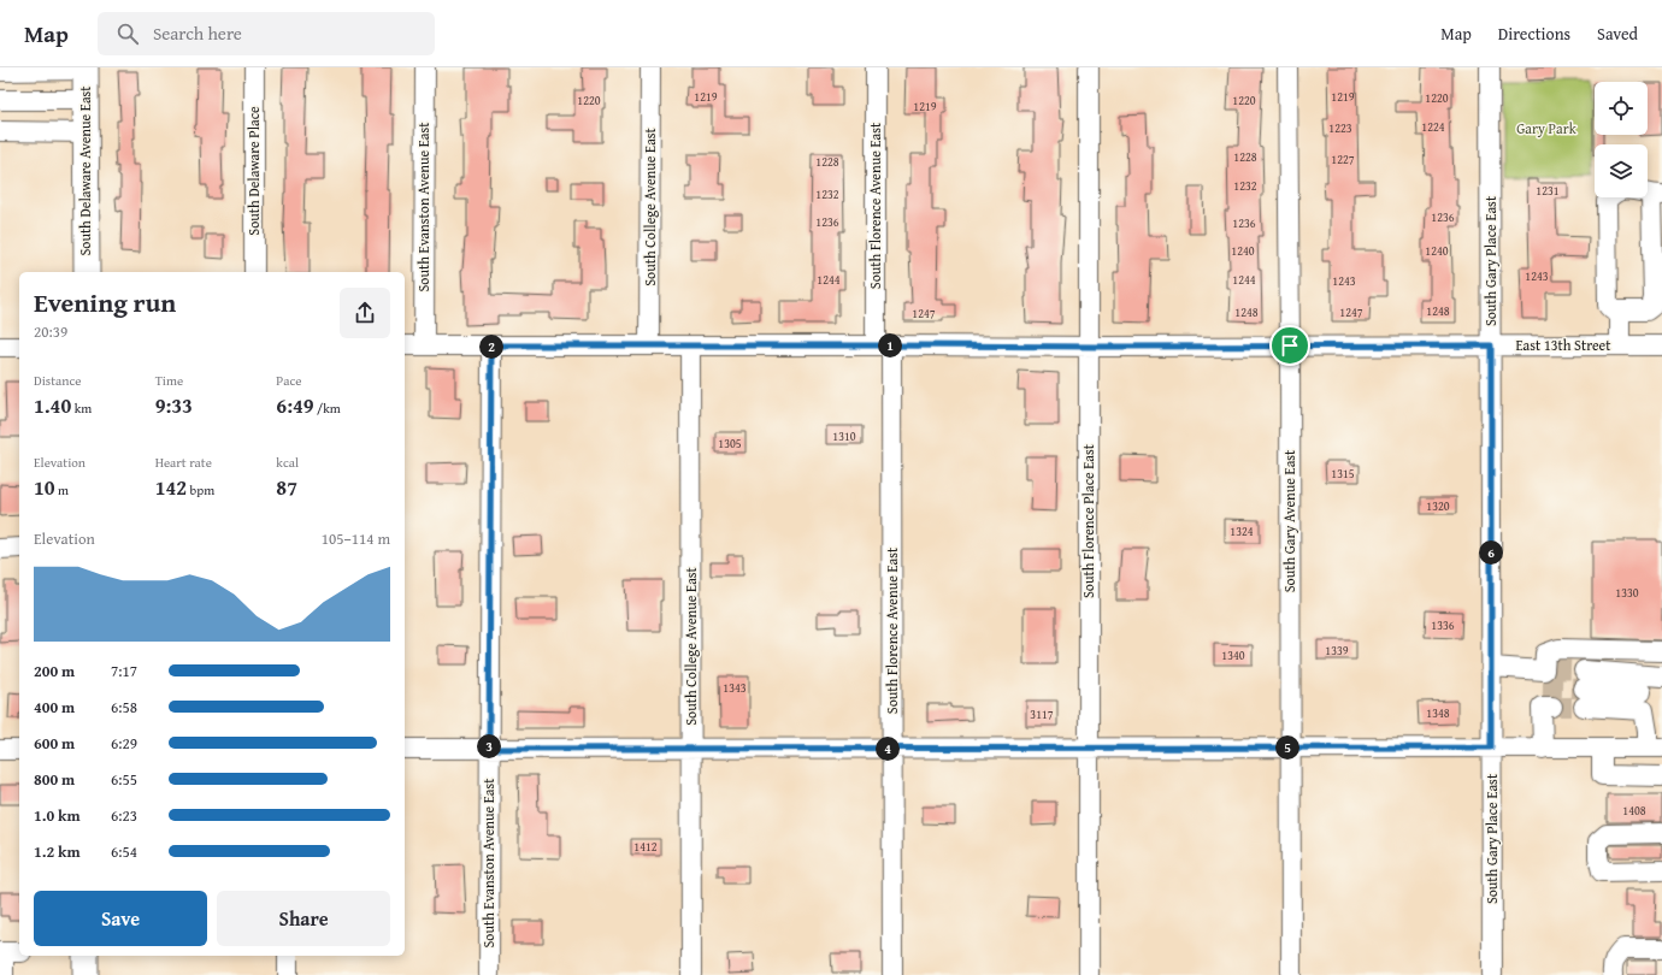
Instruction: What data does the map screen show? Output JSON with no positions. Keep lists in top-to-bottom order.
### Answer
{
  "streets": {
    "main road": ["South Delaware Avenue East"],
    "street": [
      "South Delaware Place",
      "South Florence Avenue East",
      "South Evanston Avenue East",
      "South College Avenue East",
      "South Gary Place East",
      "East 13th Street",
      "South Florence Place East",
      "South Gary Avenue East"
    ]
  },
  "crossings": [
    ["South Florence Avenue East", "East 13th Street"],
    ["South Evanston Avenue East", "East 13th Street"],
    ["South College Avenue East", "East 13th Street"],
    ["South Gary Place East", "East 13th Street"],
    ["East 13th Street", "South Florence Place East"],
    ["East 13th Street", "South Gary Avenue East"]
  ],
  "parks": ["Gary Park"],
  "house_numbers": [
    "1219",
    "1219",
    "1220",
    "1220",
    "1220",
    "1219",
    "1224",
    "1223",
    "1228",
    "1227",
    "1228",
    "1232",
    "1231",
    "1232",
    "1236",
    "1236",
    "1236",
    "1240",
    "1240",
    "1243",
    "1244",
    "1244",
    "1243",
    "1248",
    "1248",
    "1247",
    "1247",
    "1310",
    "1305",
    "1315",
    "1320",
    "1324",
    "1330",
    "1336",
    "1339",
    "1340",
    "1343",
    "1348",
    "3117",
    "1408",
    "1412"
  ],
  "page": {
    "header": "Map",
    "search": "Search here",
    "nav": ["Map", "Directions", "Saved"],
    "heading": ["Evening run", "20:39"],
    "pins": [
      "1",
      "2",
      "6",
      "3",
      "5",
      "4"
    ],
    "stats": [
      ["Distance", "1.40 km"],
      ["Time", "9:33"],
      ["Pace", "6:49 /km"],
      ["Elevation", "10 m"],
      ["Heart rate", "142 bpm"],
      ["kcal", "87"]
    ],
    "chart": ["Elevation", "105–114 m"],
    "list": [
      {
        "name": "200 m",
        "note": "7:17"
      },
      {
        "name": "400 m",
        "note": "6:58"
      },
      {
        "name": "600 m",
        "note": "6:29"
      },
      {
        "name": "800 m",
        "note": "6:55"
      },
      {
        "name": "1.0 km",
        "note": "6:23"
      },
      {
        "name": "1.2 km",
        "note": "6:54"
      }
    ],
    "buttons": ["Save", "Share"]
  }
}
